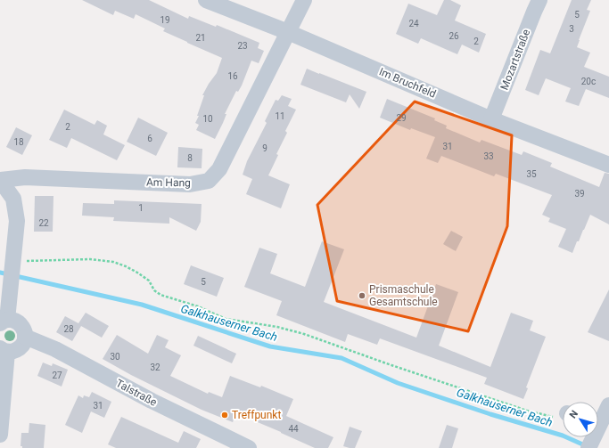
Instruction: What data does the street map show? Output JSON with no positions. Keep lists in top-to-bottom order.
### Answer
{
  "streets": {
    "street": [
      "Mozartstraße",
      "Im Bruchfeld",
      "Am Hang",
      "Talstraße"
    ]
  },
  "crossings": [
    ["Mozartstraße", "Im Bruchfeld"],
    ["Im Bruchfeld", "Am Hang"]
  ],
  "water": ["Galkhauserner Bach"],
  "places": ["Prismaschule Gesamtschule", "Treffpunkt"],
  "house_numbers": [
    "5",
    "19",
    "24",
    "3",
    "26",
    "21",
    "2",
    "23",
    "16",
    "20c",
    "11",
    "29",
    "10",
    "2",
    "6",
    "18",
    "31",
    "9",
    "33",
    "8",
    "35",
    "39",
    "1",
    "22",
    "5",
    "28",
    "30",
    "32",
    "27",
    "31",
    "44"
  ],
  "north": "top left"
}
